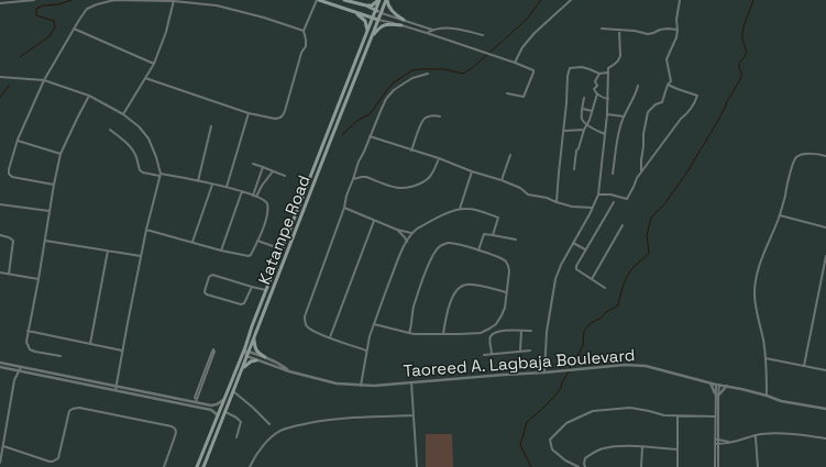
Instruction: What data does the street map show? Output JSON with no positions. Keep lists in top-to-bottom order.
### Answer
{
  "streets": {
    "main road": ["Katampe Road"],
    "street": ["Taoreed A. Lagbaja Boulevard"]
  },
  "crossings": [
    ["Katampe Road", "Taoreed A. Lagbaja Boulevard"]
  ]
}
